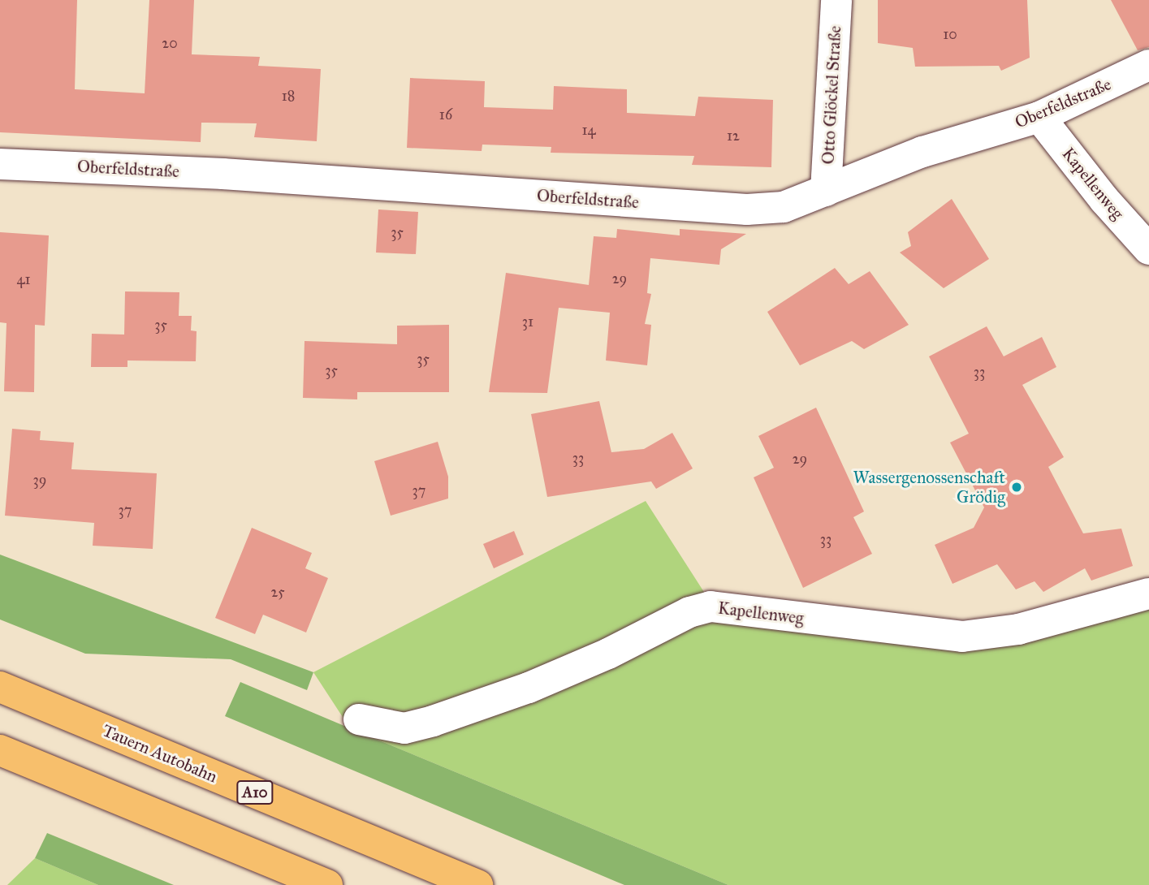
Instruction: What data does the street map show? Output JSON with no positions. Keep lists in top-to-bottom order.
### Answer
{
  "streets": {
    "highway": ["Tauern Autobahn", "A10"],
    "street": ["Otto Glöckel Straße", "Oberfeldstraße", "Kapellenweg"]
  },
  "crossings": [
    ["Otto Glöckel Straße", "Oberfeldstraße"],
    ["Oberfeldstraße", "Kapellenweg"]
  ],
  "places": ["Wassergenossenschaft Grödig"],
  "house_numbers": [
    "10",
    "20",
    "18",
    "16",
    "14",
    "12",
    "35",
    "29",
    "41",
    "31",
    "35",
    "35",
    "35",
    "33",
    "33",
    "29",
    "39",
    "37",
    "37",
    "33",
    "25"
  ]
}
